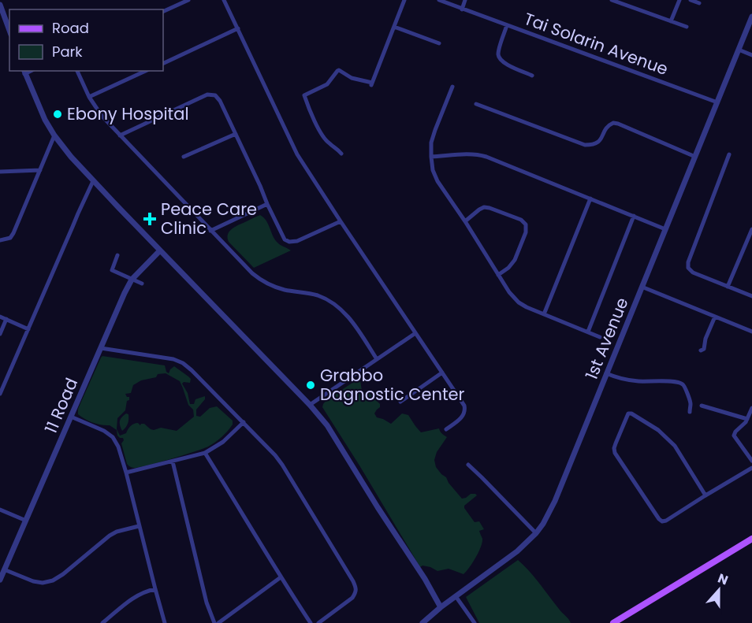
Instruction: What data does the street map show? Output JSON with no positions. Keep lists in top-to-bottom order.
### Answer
{
  "streets": {
    "street": ["Tai Solarin Avenue", "1st Avenue", "11 Road"]
  },
  "crossings": [
    ["Tai Solarin Avenue", "1st Avenue"]
  ],
  "places": {
    "other": ["Ebony Hospital", "Grabbo Dagnostic Center"],
    "health": ["Peace Care Clinic"]
  },
  "legend": ["Road", "Park"],
  "north": "top"
}
